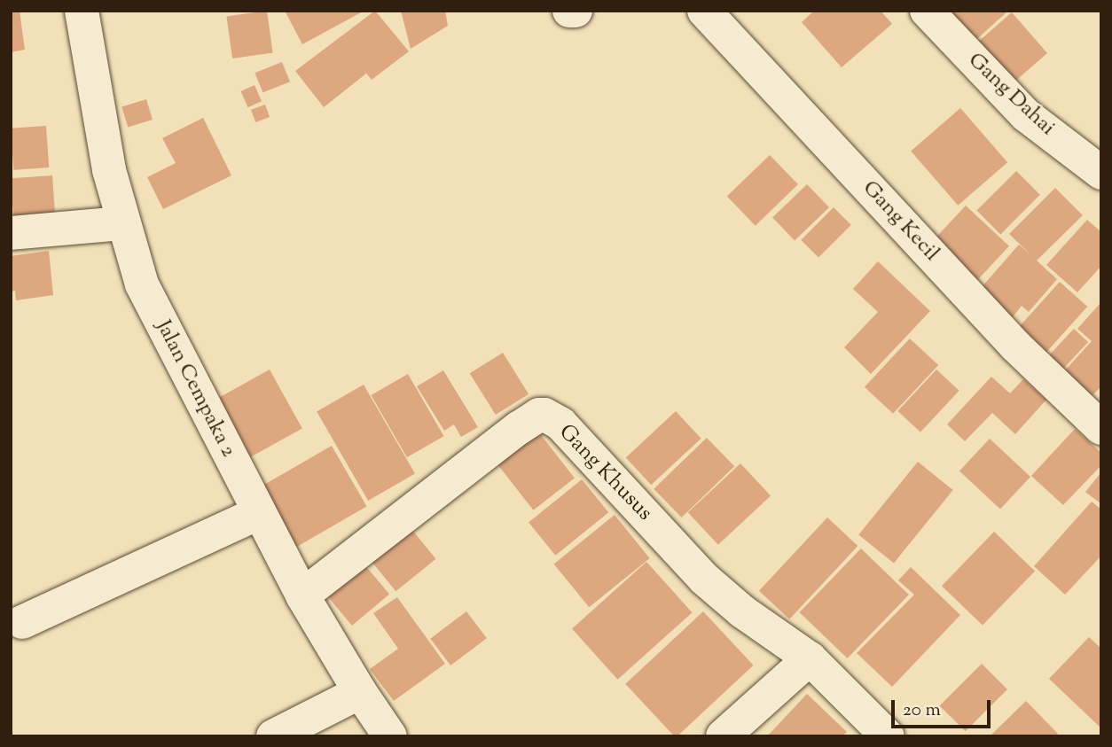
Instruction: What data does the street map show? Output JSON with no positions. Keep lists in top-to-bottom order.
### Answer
{
  "streets": {
    "street": [
      "Gang Dahai",
      "Gang Kecil",
      "Jalan Cempaka 2",
      "Gang Khusus"
    ]
  },
  "crossings": [
    ["Jalan Cempaka 2", "Gang Khusus"]
  ],
  "scale_bar": "20 m"
}
